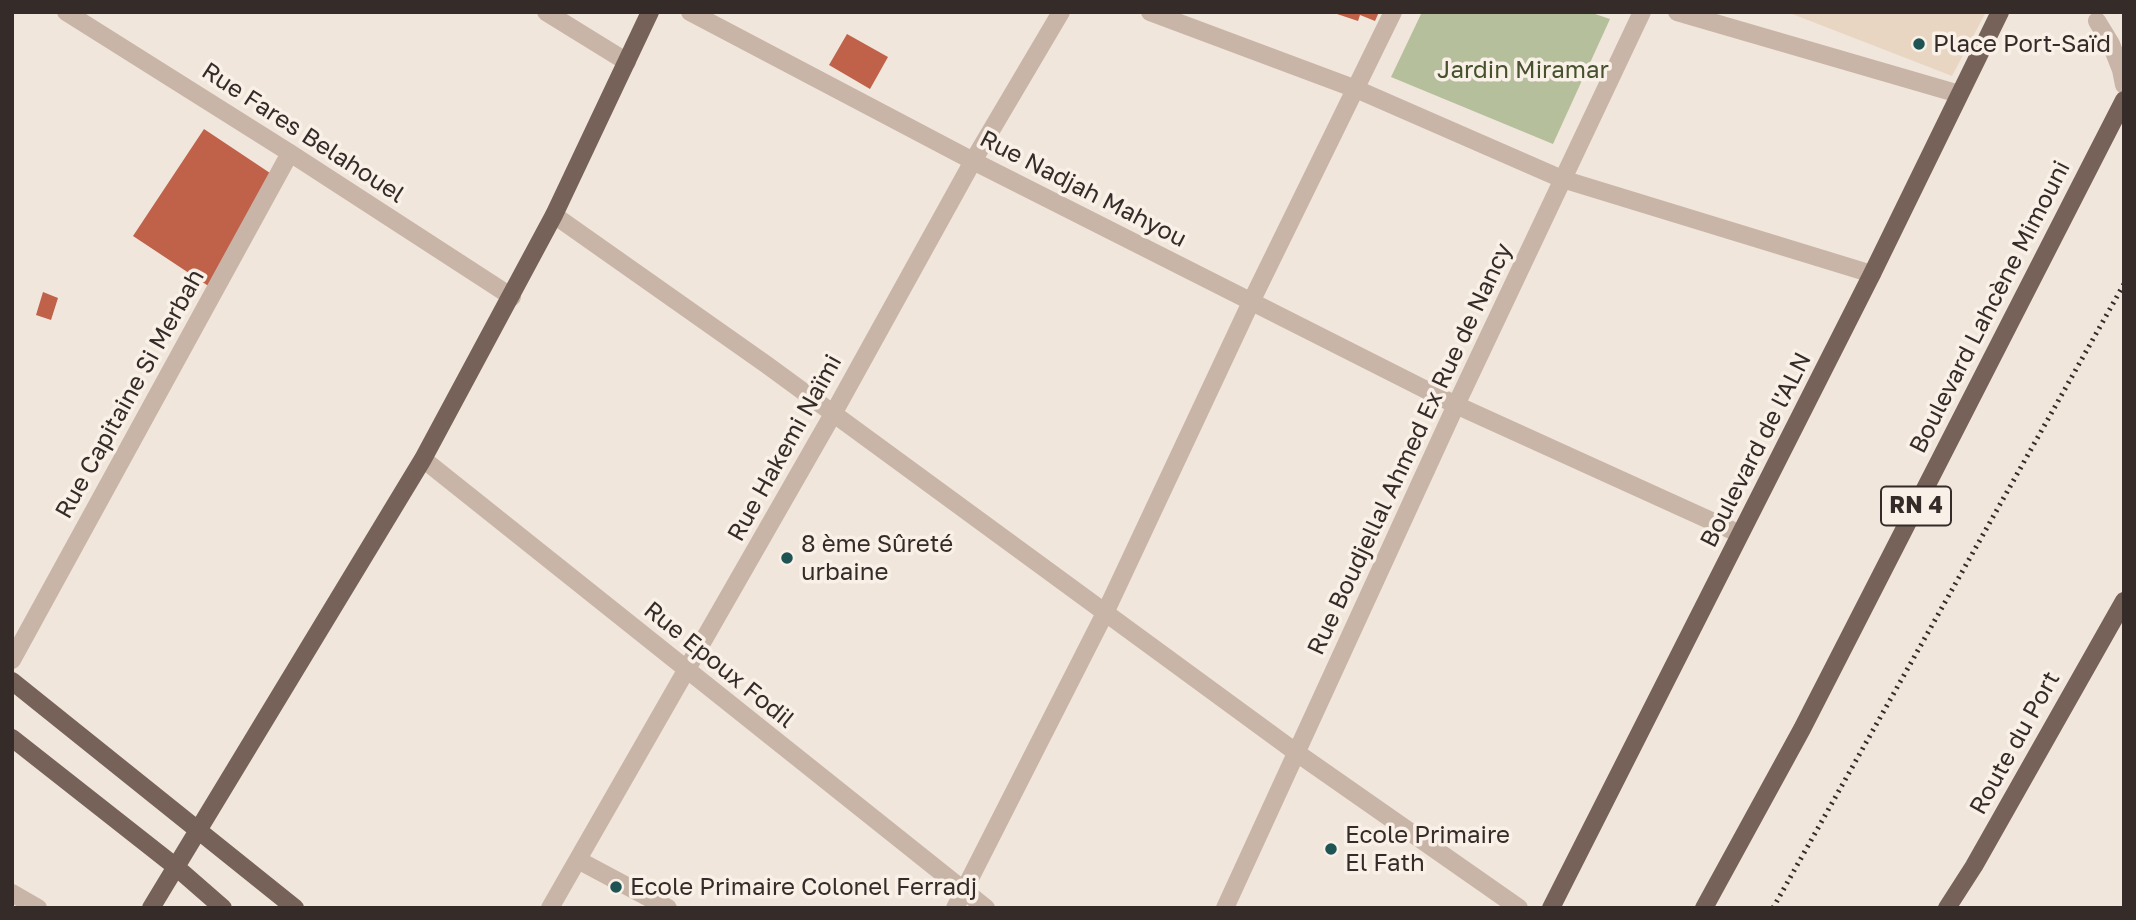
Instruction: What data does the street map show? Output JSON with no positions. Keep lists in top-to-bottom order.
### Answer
{
  "streets": {
    "main road": [
      "Boulevard Lahcène Mimouni",
      "Boulevard de l'ALN",
      "RN 4",
      "Route du Port"
    ],
    "street": [
      "Rue Fares Belahouel",
      "Rue Nadjah Mahyou",
      "Rue Capitaine Si Merbah",
      "Rue Hakemi Naïmi",
      "Rue Boudjellal Ahmed Ex Rue de Nancy",
      "Rue Epoux Fodil"
    ]
  },
  "crossings": [
    ["Rue Fares Belahouel", "Rue Capitaine Si Merbah"],
    ["Rue Nadjah Mahyou", "Rue Hakemi Naïmi"],
    ["Rue Nadjah Mahyou", "Rue Boudjellal Ahmed Ex Rue de Nancy"],
    ["Rue Nadjah Mahyou", "Boulevard de l'ALN"],
    ["Rue Hakemi Naïmi", "Rue Epoux Fodil"]
  ],
  "parks": ["Jardin Miramar"],
  "places": [
    "Place Port-Saïd",
    "8 ème Sûreté urbaine",
    "Ecole Primaire El Fath",
    "Ecole Primaire Colonel Ferradj"
  ]
}
